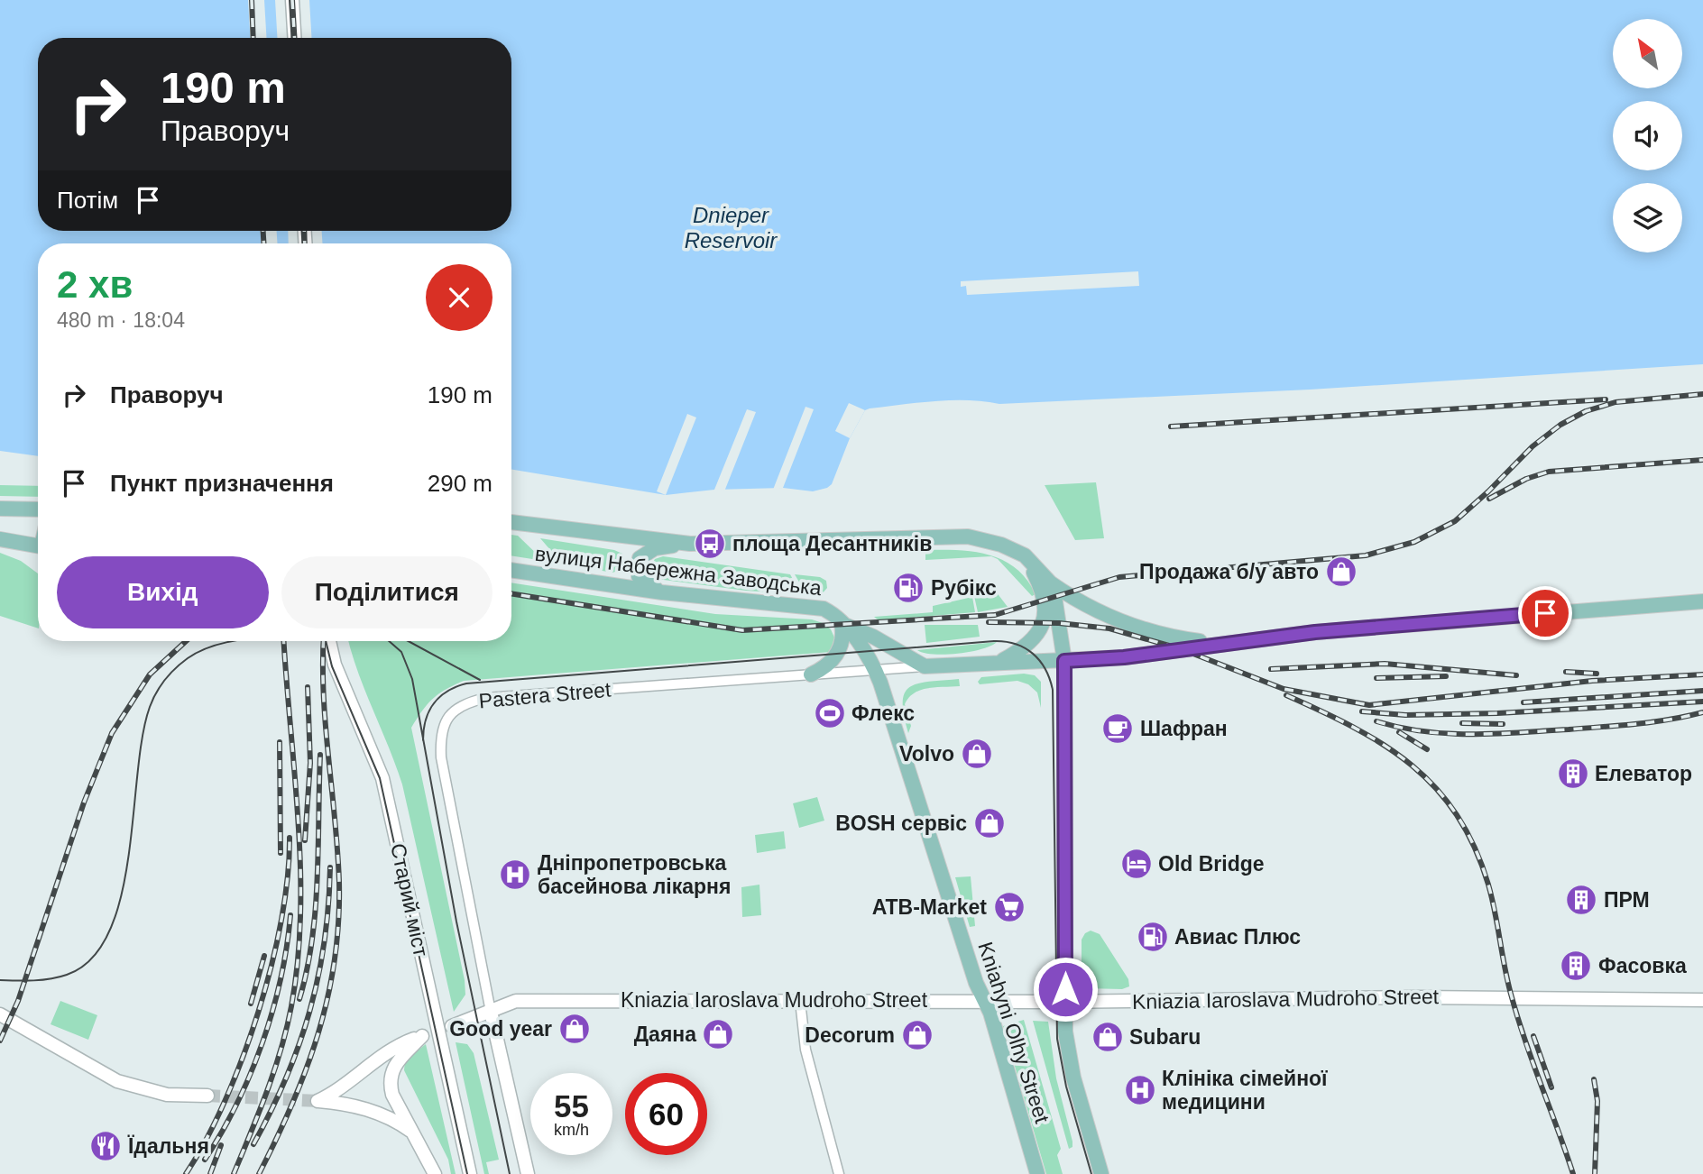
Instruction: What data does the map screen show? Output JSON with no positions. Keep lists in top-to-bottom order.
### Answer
{
  "streets": {
    "main road": [
      "вулиця Набережна Заводська",
      "Pastera Street",
      "Старий міст",
      "Kniazia Iaroslava Mudroho Street",
      "Kniahyni Olhy Street"
    ]
  },
  "crossings": [
    ["вулиця Набережна Заводська", "Kniahyni Olhy Street"],
    ["Pastera Street", "Kniazia Iaroslava Mudroho Street"],
    ["Pastera Street", "Kniahyni Olhy Street"],
    ["Kniazia Iaroslava Mudroho Street", "Kniahyni Olhy Street"]
  ],
  "water": ["Dnieper Reservoir"],
  "places": {
    "bus stop": ["площа Десантників"],
    "shop": [
      "Продажа б/у авто",
      "Volvo",
      "BOSH сервіс",
      "Good year",
      "Даяна",
      "Decorum",
      "Subaru"
    ],
    "fuel station": ["Рубікс", "Авиас Плюс"],
    "sports": ["Флекс"],
    "cafe": ["Шафран"],
    "building": ["Елеватор", "ПРМ", "Фасовка"],
    "hotel": ["Old Bridge"],
    "hospital": ["Дніпропетровська басейнова лікарня", "Клініка сімейної медицини"],
    "supermarket": ["ATB-Market"],
    "restaurant": ["Їдальня"]
  },
  "north": "top left",
  "page": {
    "turn": ["190 m", "Праворуч"],
    "then": "Потім",
    "heading": ["2 хв", "480 m · 18:04"],
    "list": [
      {
        "name": "Праворуч",
        "value": "190 m"
      },
      {
        "name": "Пункт призначення",
        "value": "290 m"
      }
    ],
    "buttons": ["Вихід", "Поділитися"],
    "speed": "55 km/h",
    "limit": "60"
  }
}
